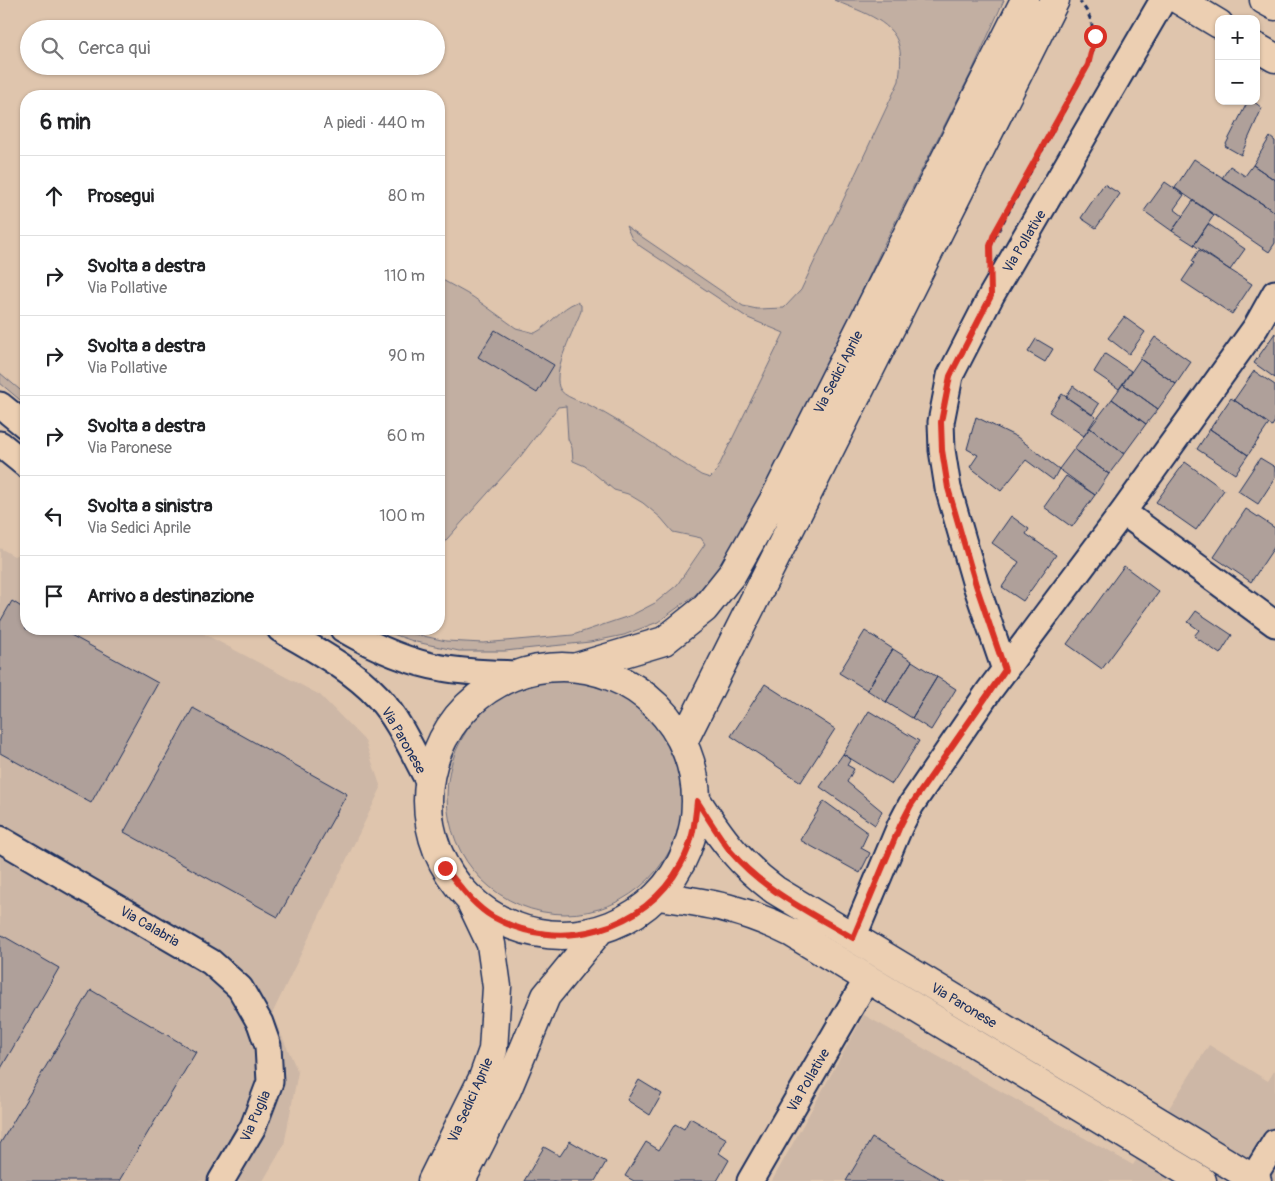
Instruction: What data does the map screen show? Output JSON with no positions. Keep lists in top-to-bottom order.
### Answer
{
  "streets": {
    "main road": ["Via Sedici Aprile", "Via Paronese"],
    "street": ["Via Pollative", "Via Calabria", "Via Puglia"]
  },
  "crossings": [
    ["Via Pollative", "Via Paronese"],
    ["Via Sedici Aprile", "Via Paronese"],
    ["Via Calabria", "Via Puglia"]
  ],
  "page": {
    "map_buttons": ["+", "−"],
    "search": "Cerca qui",
    "heading": ["6 min", "A piedi · 440 m"],
    "list": [
      ["Prosegui", "80 m"],
      ["Svolta a destra", "Via Pollative", "110 m"],
      ["Svolta a destra", "Via Pollative", "90 m"],
      ["Svolta a destra", "Via Paronese", "60 m"],
      ["Svolta a sinistra", "Via Sedici Aprile", "100 m"],
      "Arrivo a destinazione"
    ]
  }
}
